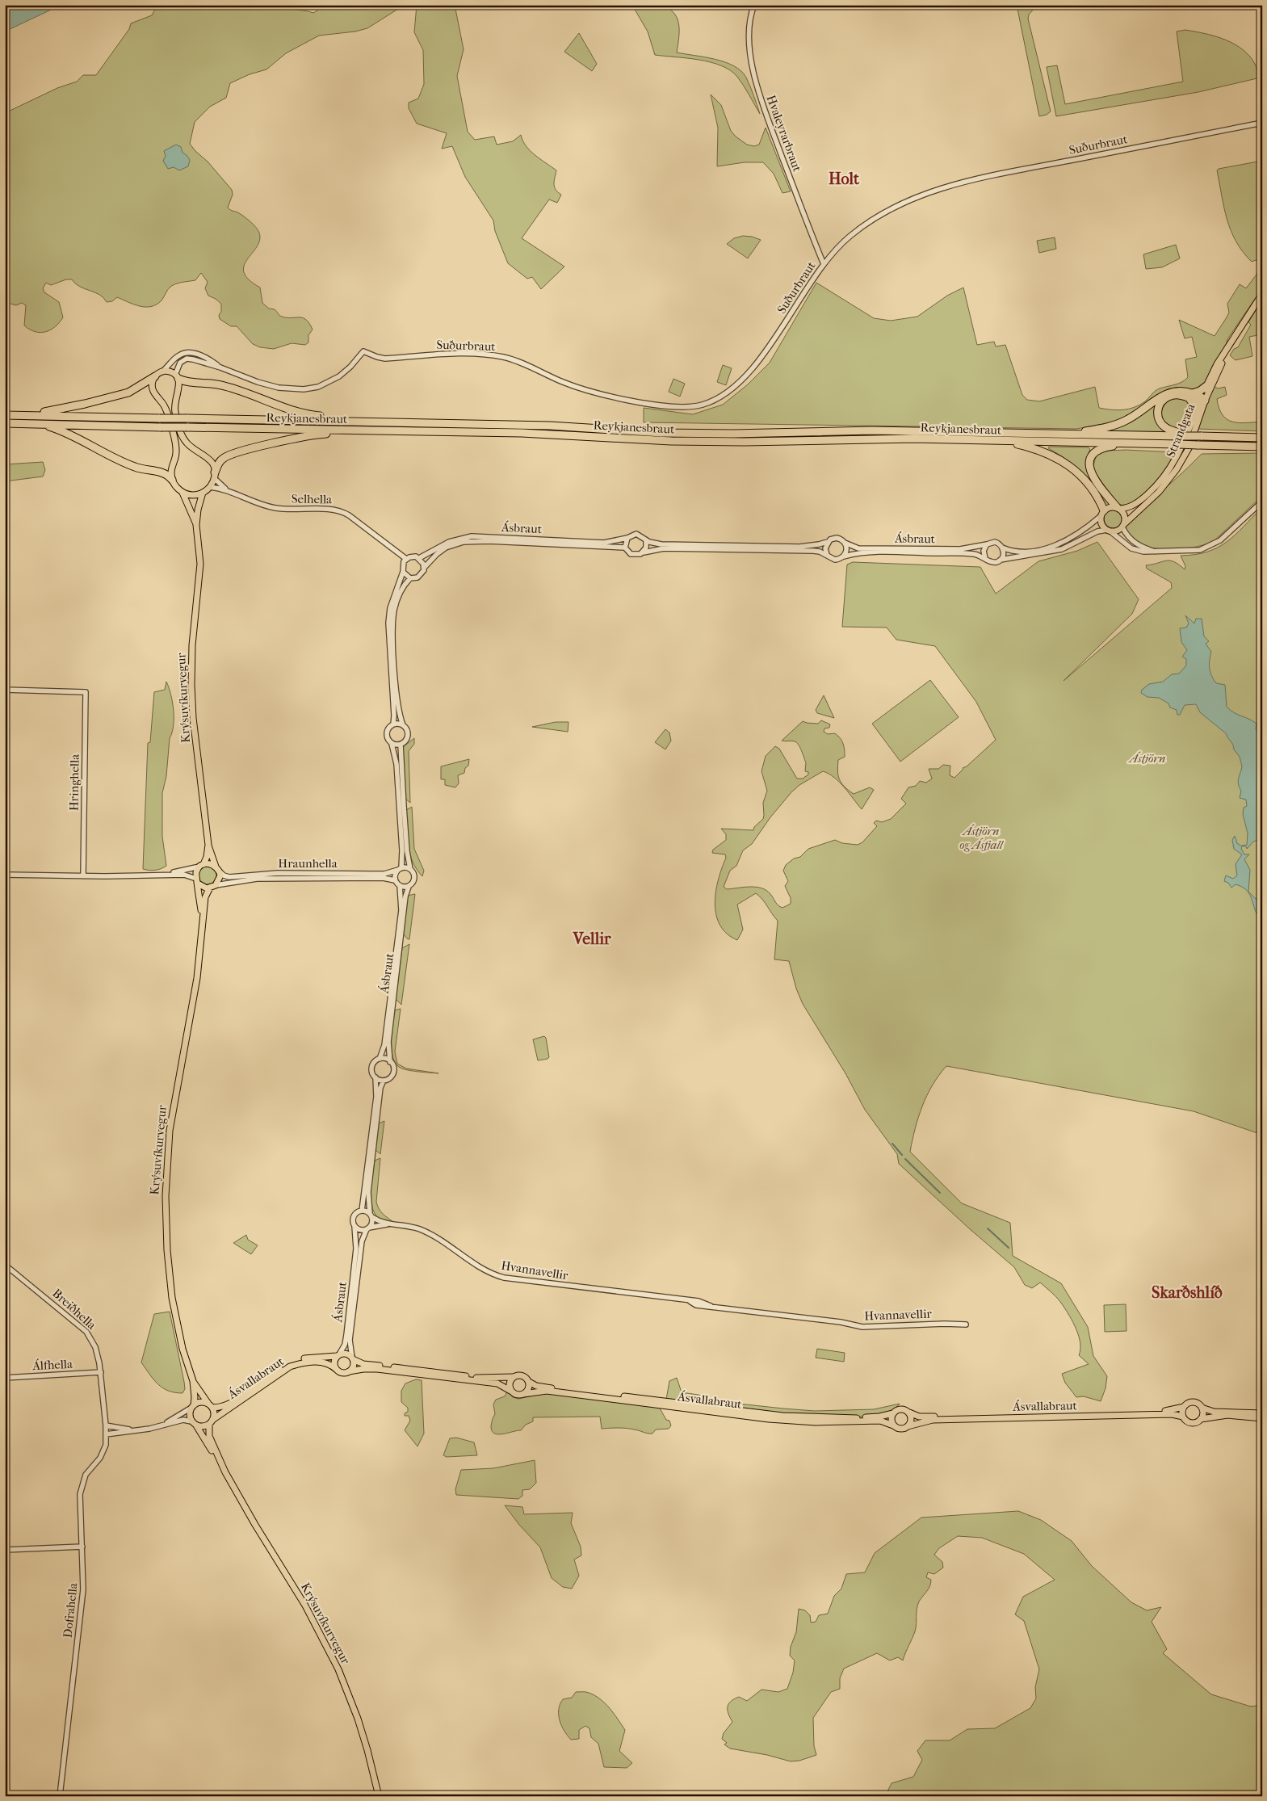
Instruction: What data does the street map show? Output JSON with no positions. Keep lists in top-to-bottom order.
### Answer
{
  "streets": {
    "highway": ["Reykjanesbraut"],
    "main road": ["Strandgata", "Krýsuvíkurvegur", "Ásvallabraut"],
    "street": [
      "Hvaleyrarbraut",
      "Suðurbraut",
      "Selhella",
      "Ásbraut",
      "Hringhella",
      "Hraunhella",
      "Hvannavellir",
      "Breiðhella",
      "Álfhella",
      "Dofrahella"
    ]
  },
  "crossings": [
    ["Hvaleyrarbraut", "Suðurbraut"],
    ["Selhella", "Ásbraut"],
    ["Ásbraut", "Hraunhella"],
    ["Ásbraut", "Hvannavellir"],
    ["Ásbraut", "Ásvallabraut"],
    ["Krýsuvíkurvegur", "Hraunhella"],
    ["Krýsuvíkurvegur", "Ásvallabraut"],
    ["Breiðhella", "Álfhella"],
    ["Breiðhella", "Dofrahella"]
  ],
  "districts": ["Holt", "Vellir", "Skarðshlíð"],
  "parks": ["Ástjörn", "Ástjörn og Ásfjall"]
}
